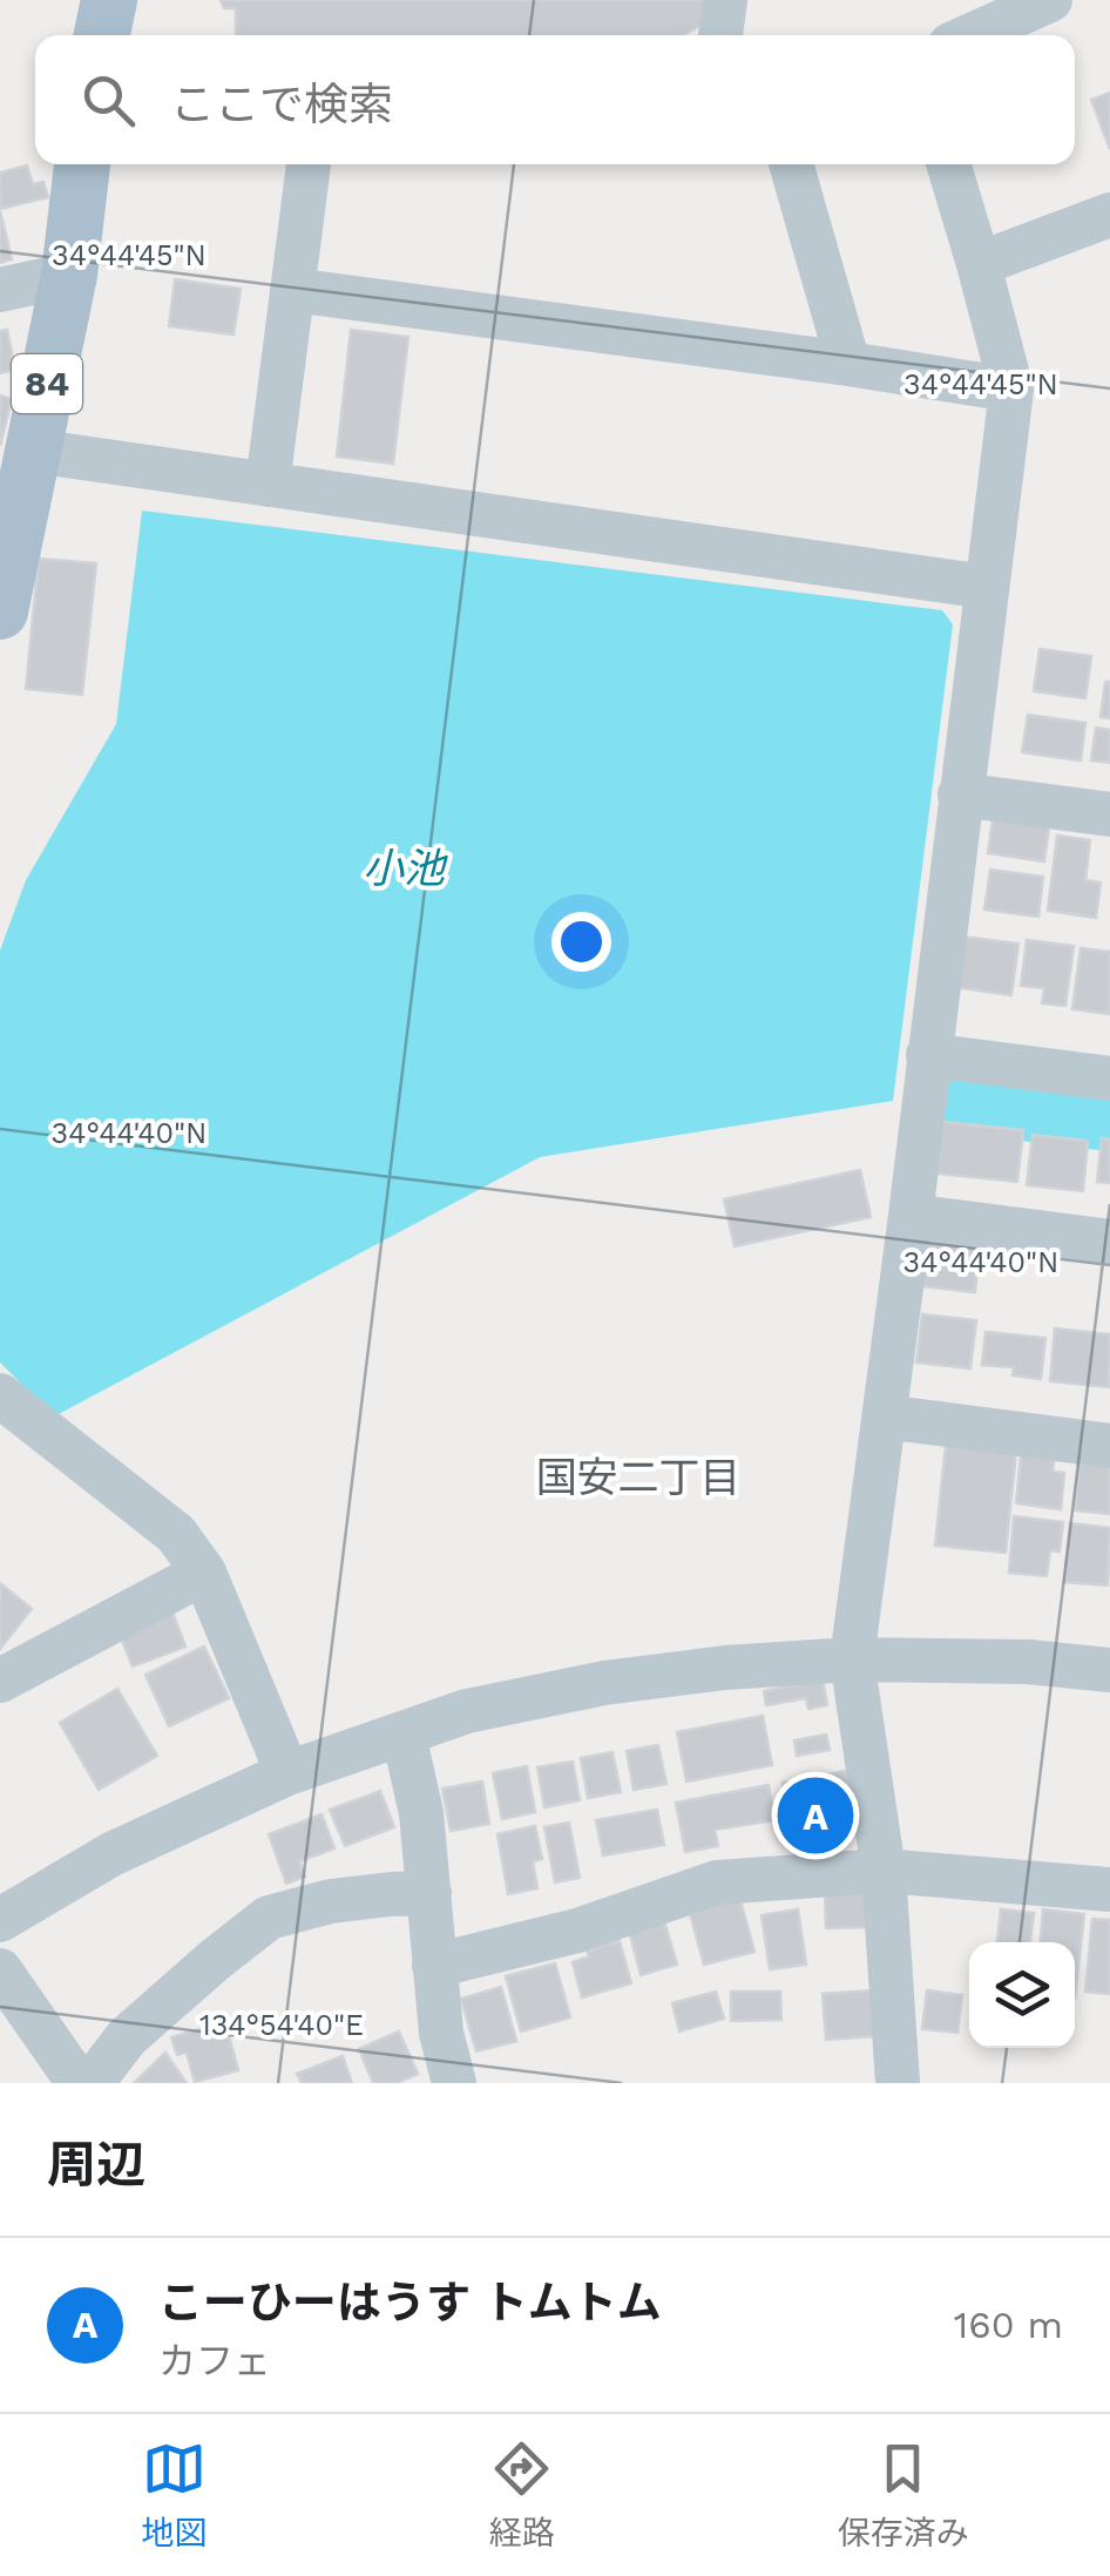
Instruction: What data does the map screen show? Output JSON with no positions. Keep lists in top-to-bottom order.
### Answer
{
  "streets": {
    "main road": ["84"]
  },
  "districts": ["国安二丁目"],
  "water": ["小池"],
  "page": {
    "search": "ここで検索",
    "pins": "A",
    "heading": "周辺",
    "list": [
      {
        "mark": "A",
        "name": "こーひーはうす トムトム",
        "note": "カフェ",
        "value": "160 m"
      }
    ],
    "nav": ["地図", "経路", "保存済み"]
  },
  "coordinates": ["34°44'45\"N", "34°44'40\"N", "134°54'40\"E"]
}
